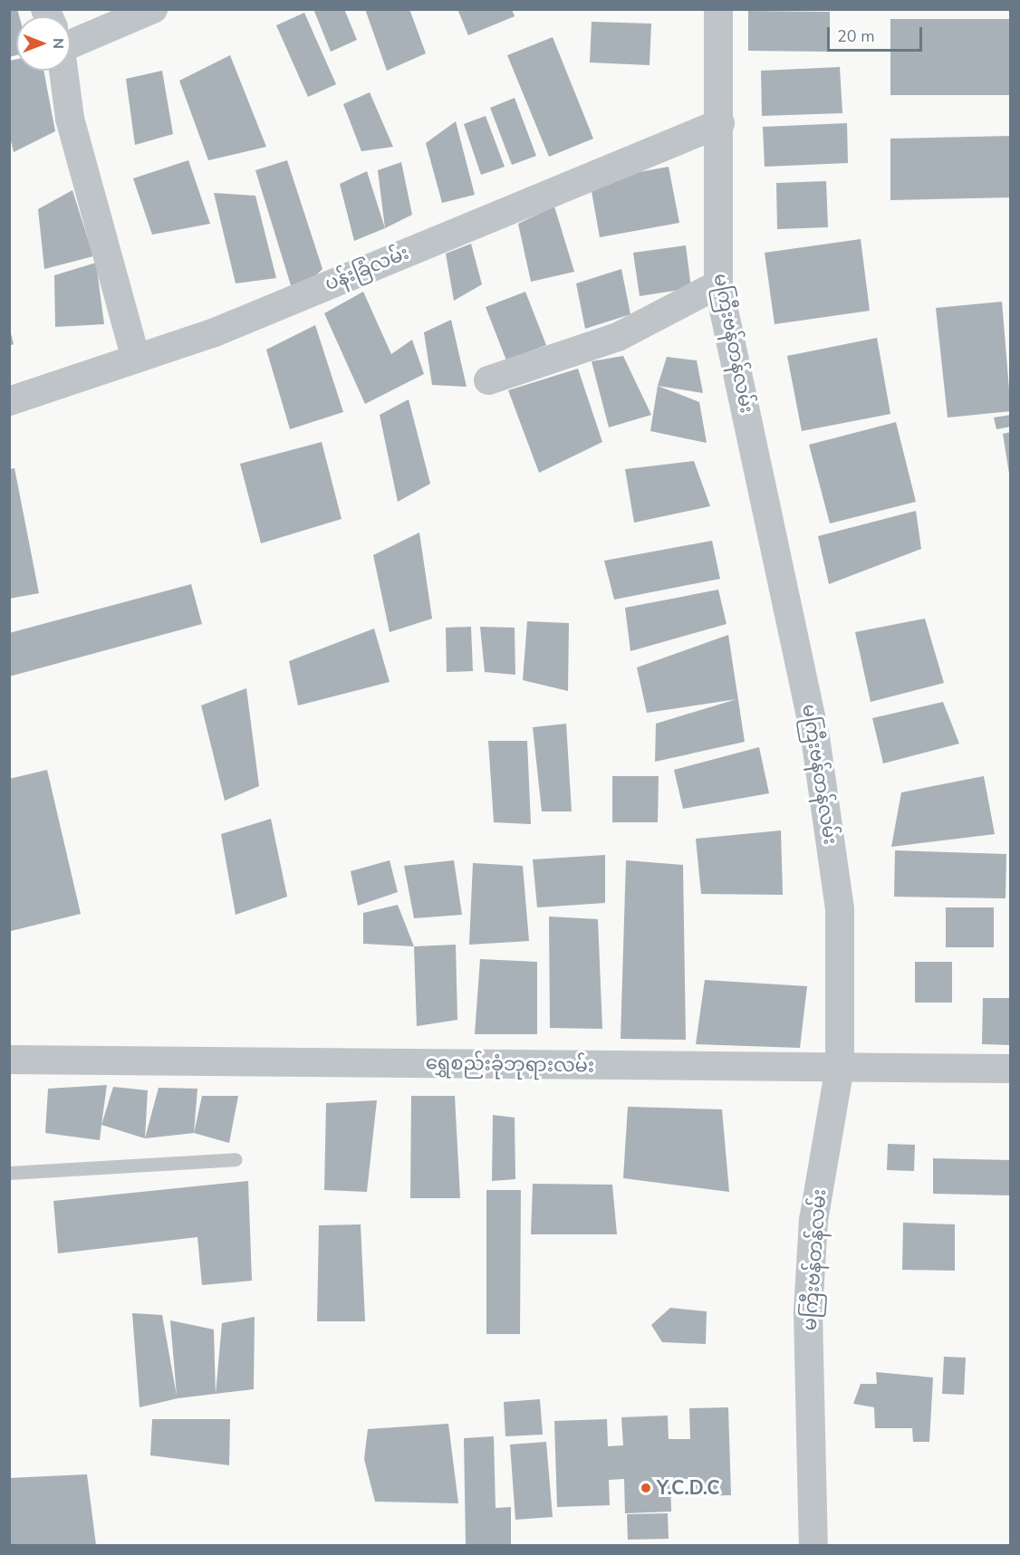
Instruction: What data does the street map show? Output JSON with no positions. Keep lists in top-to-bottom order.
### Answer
{
  "streets": {
    "street": ["ပန်းခြံလမ်း", "မကြီးဗန်တန်လမ်း", "ရွှေစည်းခုံဘုရားလမ်း"]
  },
  "crossings": [
    ["ပန်းခြံလမ်း", "မကြီးဗန်တန်လမ်း"],
    ["မကြီးဗန်တန်လမ်း", "ရွှေစည်းခုံဘုရားလမ်း"]
  ],
  "places": ["Y.C.D.C"],
  "scale_bar": "20 m",
  "north": "right"
}
